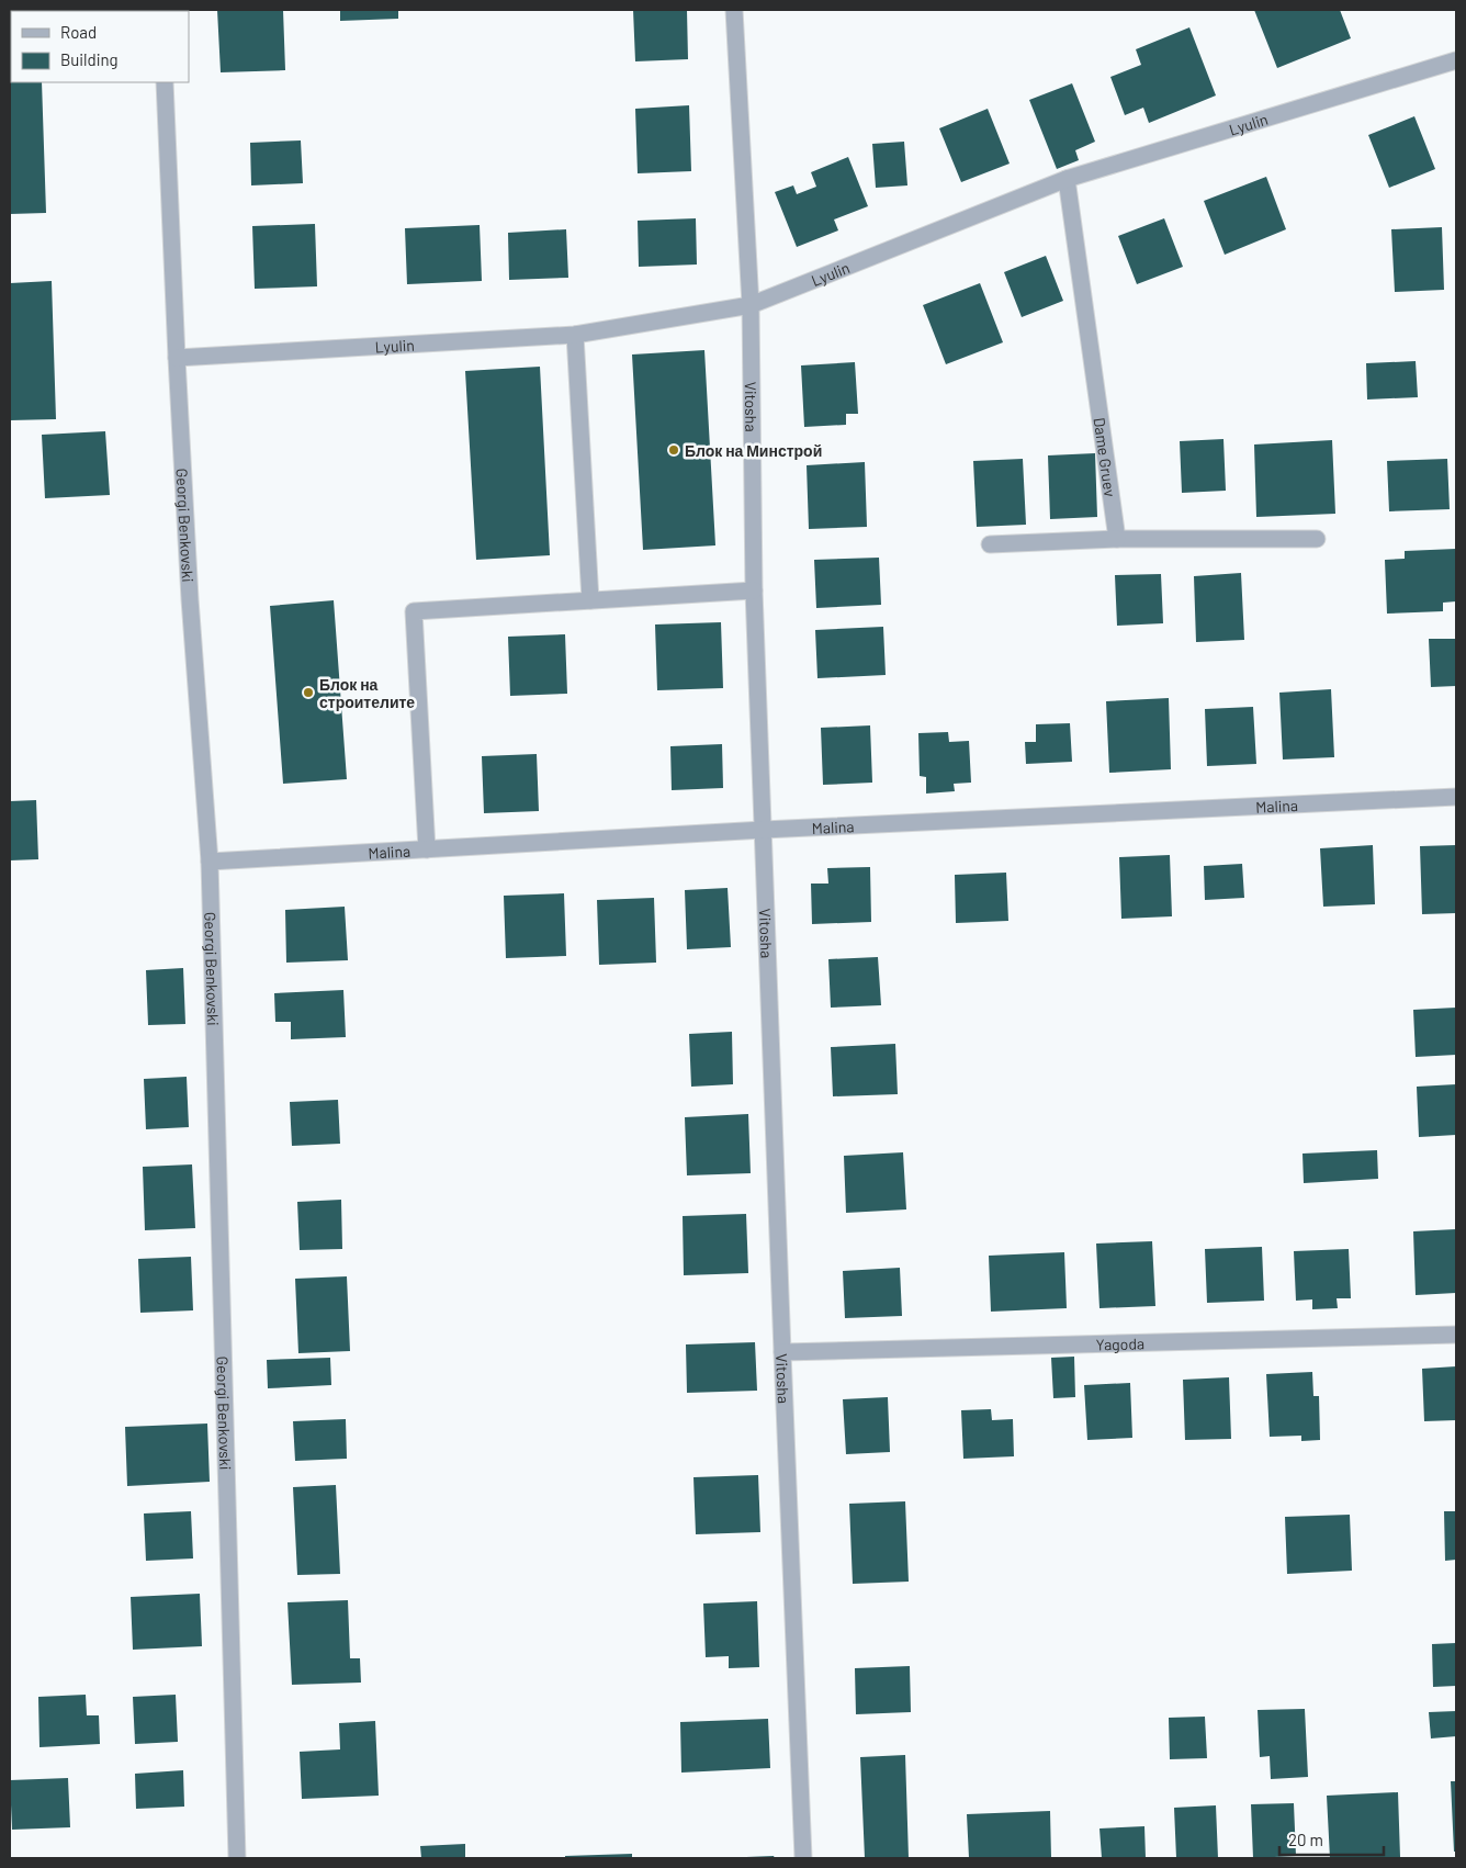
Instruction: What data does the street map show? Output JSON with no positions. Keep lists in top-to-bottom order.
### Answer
{
  "streets": {
    "street": [
      "Lyulin",
      "Vitosha",
      "Dame Gruev",
      "Georgi Benkovski",
      "Malina",
      "Yagoda"
    ]
  },
  "crossings": [
    ["Lyulin", "Vitosha"],
    ["Lyulin", "Dame Gruev"],
    ["Lyulin", "Georgi Benkovski"],
    ["Vitosha", "Malina"],
    ["Vitosha", "Yagoda"],
    ["Georgi Benkovski", "Malina"]
  ],
  "places": ["Блок на Минстрой", "Блок на строителите"],
  "legend": ["Road", "Building"],
  "scale_bar": "20 m"
}
